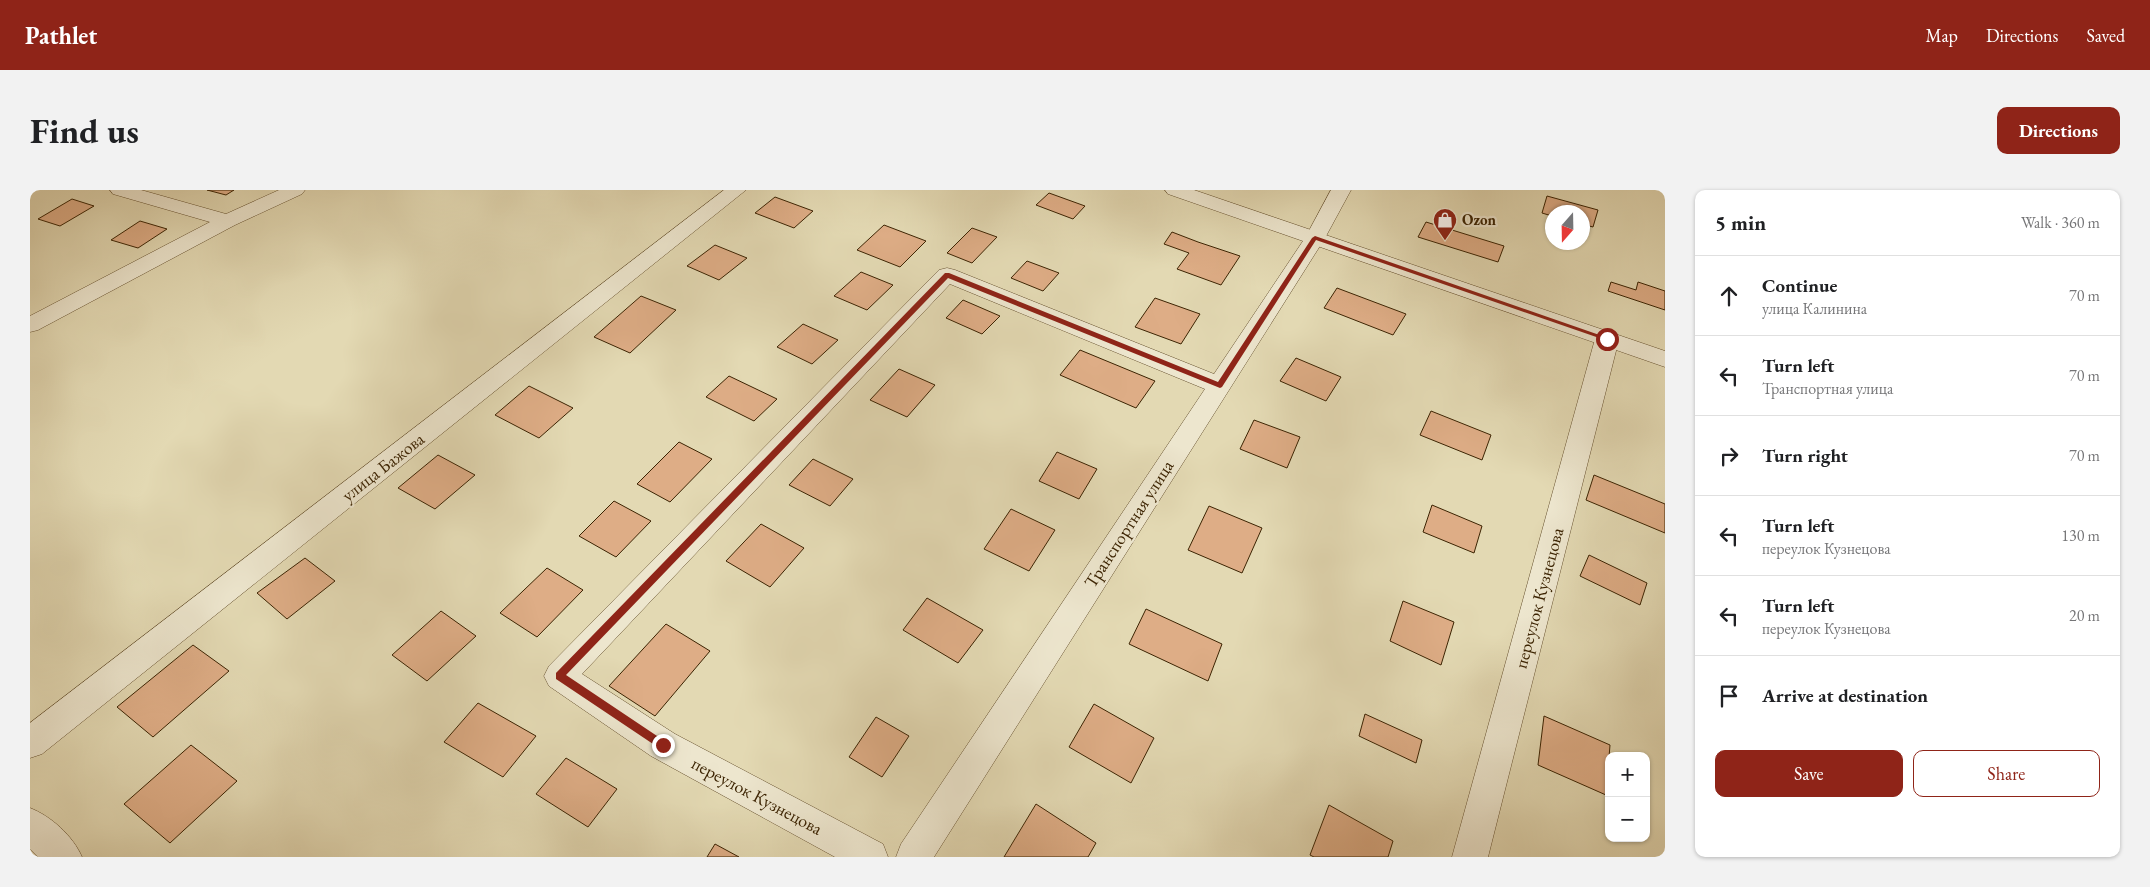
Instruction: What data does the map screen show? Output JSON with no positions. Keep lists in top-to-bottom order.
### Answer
{
  "streets": {
    "street": ["улица Бажова", "Транспортная улица", "переулок Кузнецова"]
  },
  "crossings": [
    ["Транспортная улица", "переулок Кузнецова"]
  ],
  "places": {
    "shop": ["Ozon"]
  },
  "north": "bottom",
  "page": {
    "header": "Pathlet",
    "nav": ["Map", "Directions", "Saved"],
    "buttons": [
      "Directions",
      ["Save", "Share"]
    ],
    "title": "Find us",
    "heading": ["5 min", "Walk · 360 m"],
    "list": [
      ["Continue", "улица Калинина", "70 m"],
      ["Turn left", "Транспортная улица", "70 m"],
      ["Turn right", "70 m"],
      ["Turn left", "переулок Кузнецова", "130 m"],
      ["Turn left", "переулок Кузнецова", "20 m"],
      "Arrive at destination"
    ],
    "map_buttons": ["+", "−"]
  }
}
